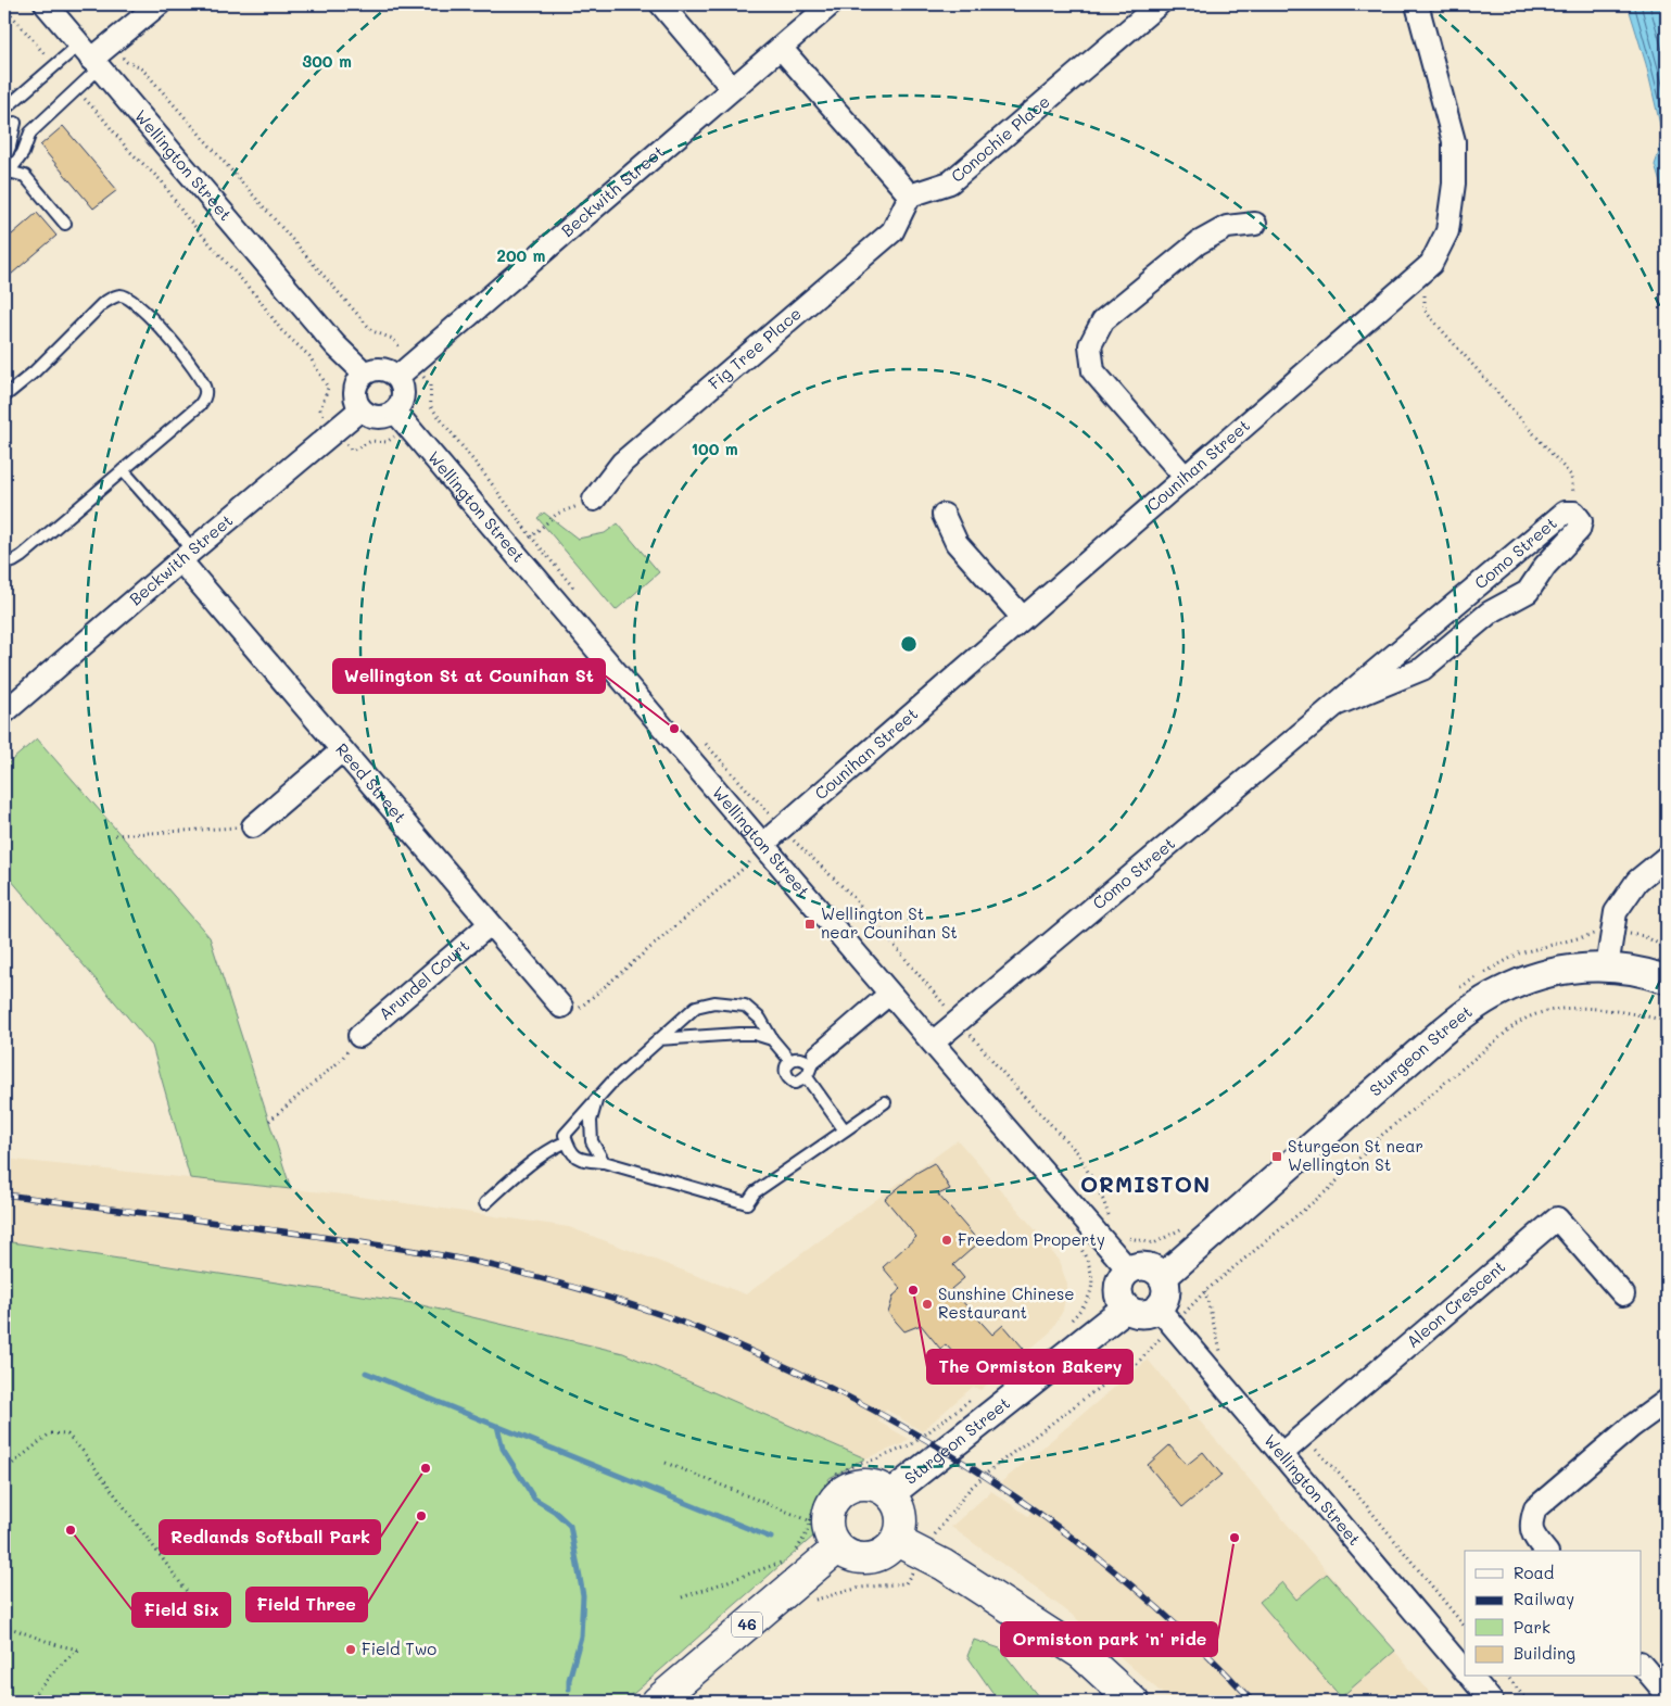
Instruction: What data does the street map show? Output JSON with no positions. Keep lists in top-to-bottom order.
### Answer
{
  "streets": {
    "main road": ["Sturgeon Street", "46"],
    "street": [
      "Conochie Place",
      "Wellington Street",
      "Beckwith Street",
      "Fig Tree Place",
      "Counihan Street",
      "Como Street",
      "Reed Street",
      "Arundel Court",
      "Aleon Crescent"
    ]
  },
  "crossings": [
    ["Conochie Place", "Fig Tree Place"],
    ["Wellington Street", "Beckwith Street"],
    ["Wellington Street", "Counihan Street"],
    ["Wellington Street", "Como Street"],
    ["Wellington Street", "Sturgeon Street"],
    ["Wellington Street", "Aleon Crescent"],
    ["Beckwith Street", "Reed Street"],
    ["Reed Street", "Arundel Court"],
    ["Sturgeon Street", "46"]
  ],
  "districts": ["ORMISTON"],
  "places": {
    "other": [
      "Wellington St at Counihan St",
      "Freedom Property",
      "The Ormiston Bakery",
      "Sunshine Chinese Restaurant",
      "Redlands Softball Park",
      "Field Three",
      "Field Six",
      "Ormiston park 'n' ride",
      "Field Two"
    ],
    "transit": ["Wellington St near Counihan St", "Sturgeon St near Wellington St"]
  },
  "legend": [
    "Road",
    "Railway",
    "Park",
    "Building"
  ],
  "rings": ["300 m", "200 m", "100 m"]
}
